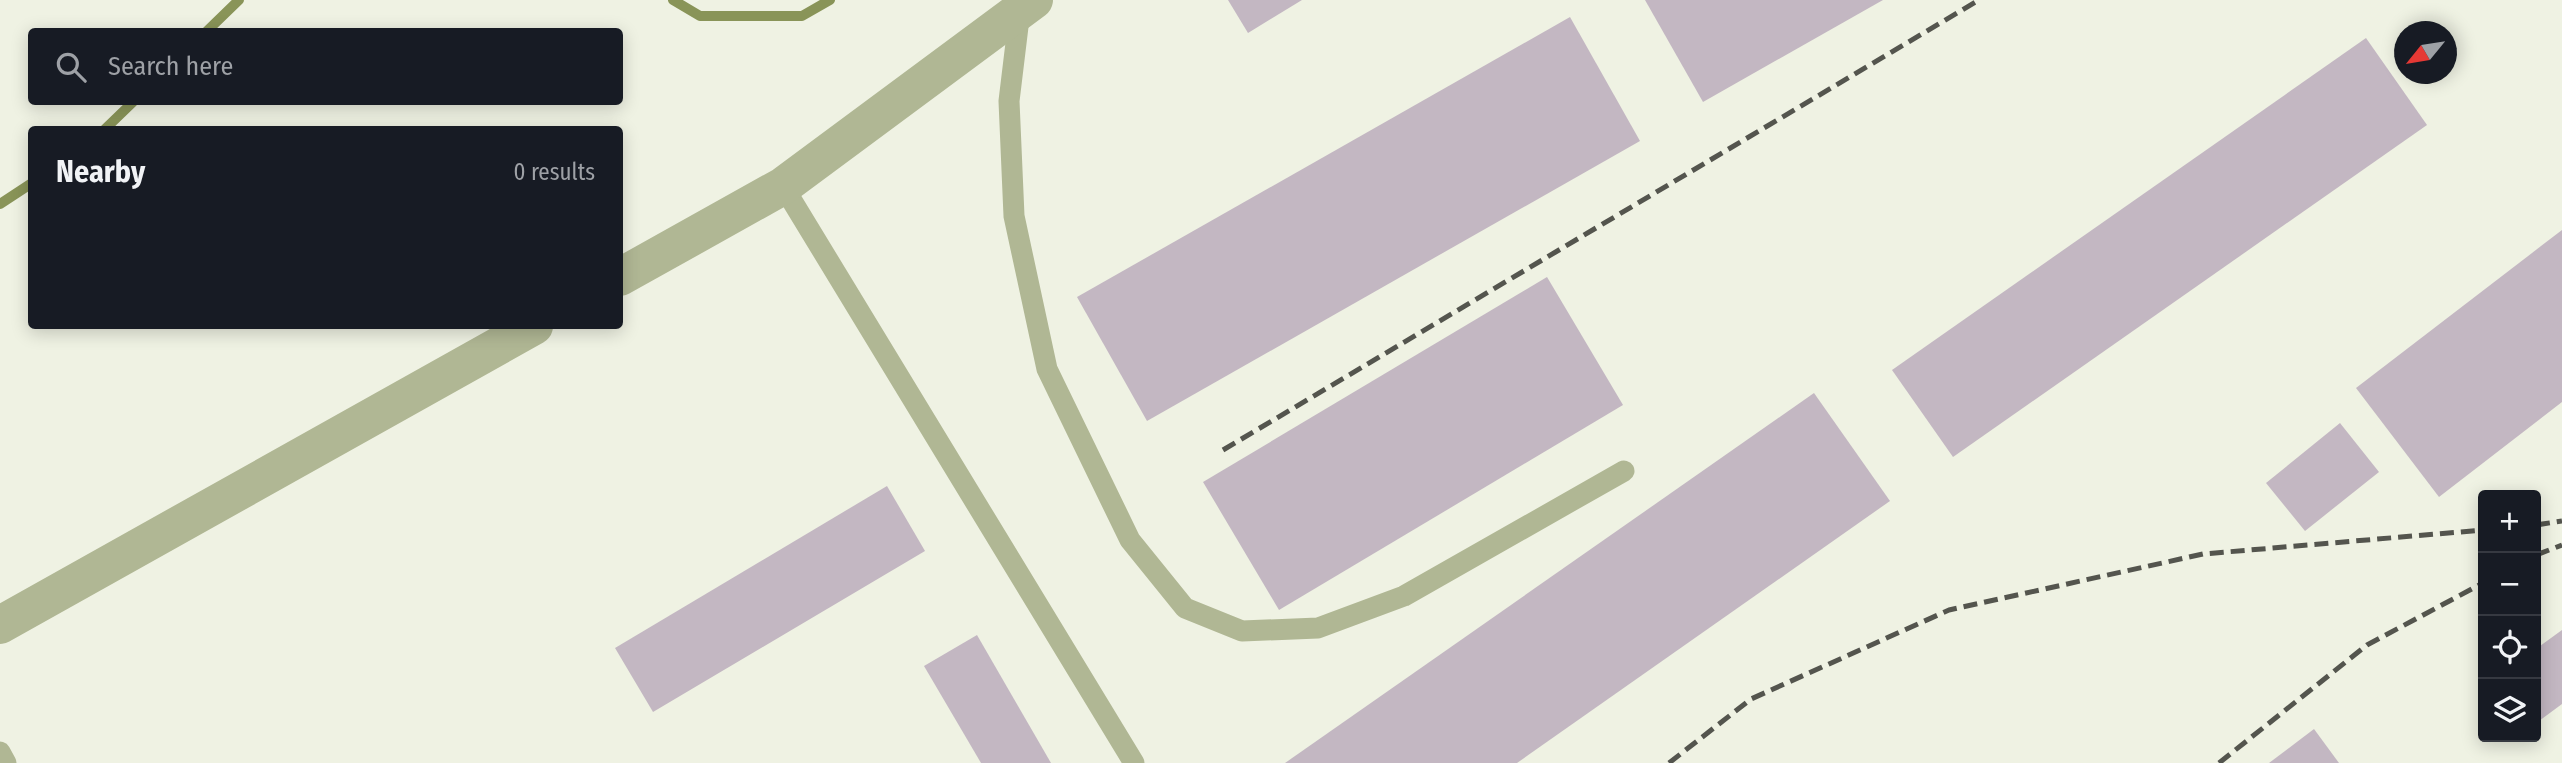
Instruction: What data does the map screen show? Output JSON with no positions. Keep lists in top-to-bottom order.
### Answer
{
  "north": "bottom left",
  "page": {
    "search": "Search here",
    "heading": ["Nearby", "0 results"],
    "map_buttons": ["+", "−"]
  }
}
